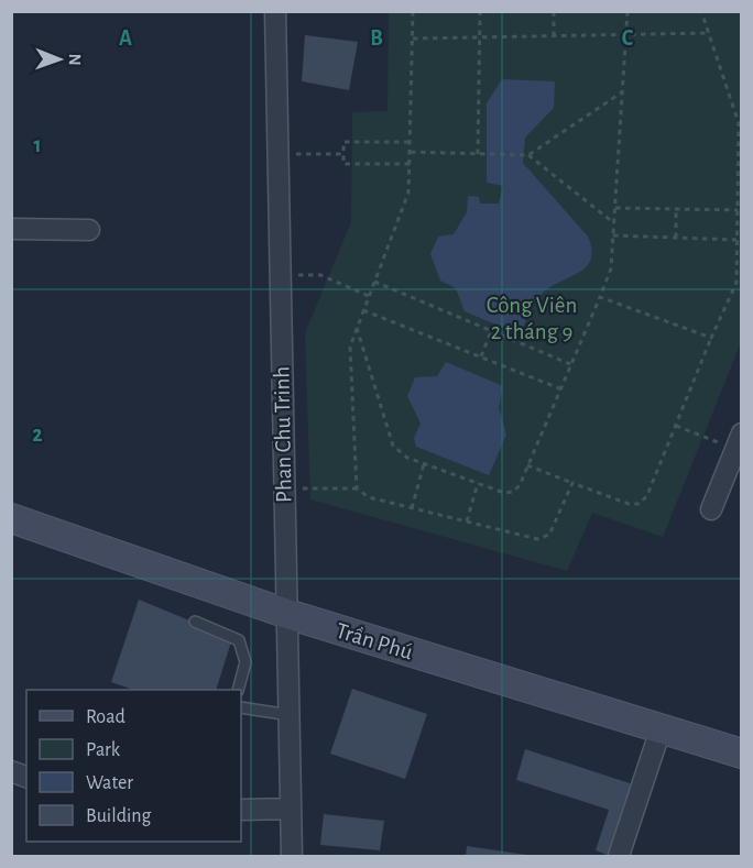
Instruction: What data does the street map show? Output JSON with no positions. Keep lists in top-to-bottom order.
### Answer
{
  "streets": {
    "street": ["Phan Chu Trinh", "Trần Phú"]
  },
  "crossings": [
    ["Phan Chu Trinh", "Trần Phú"]
  ],
  "parks": ["Công Viên 2 tháng 9"],
  "legend": [
    "Road",
    "Park",
    "Water",
    "Building"
  ],
  "north": "right",
  "grid": {
    "columns": ["A", "B", "C"],
    "rows": ["1", "2"]
  }
}
